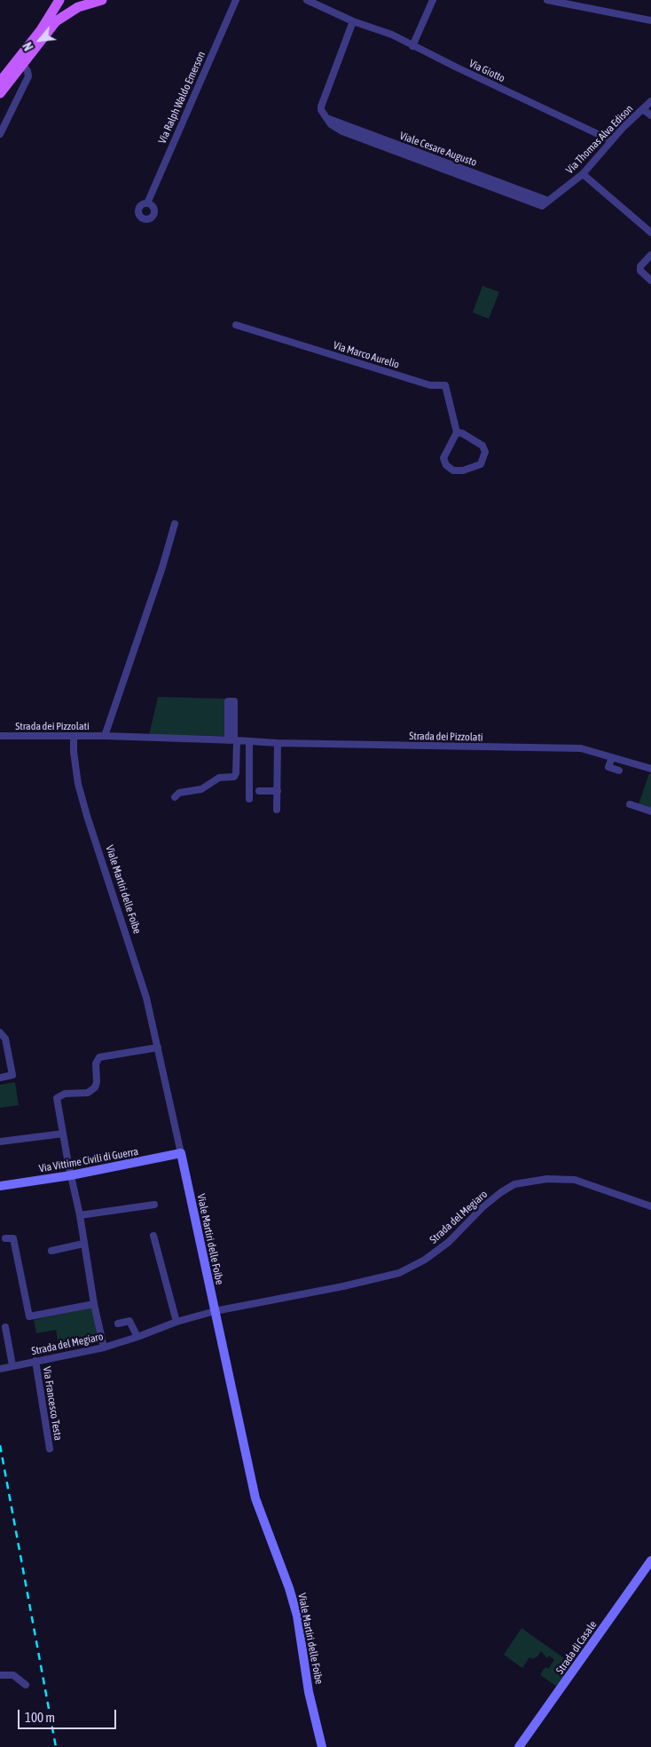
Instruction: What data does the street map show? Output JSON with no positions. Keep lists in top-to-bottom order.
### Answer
{
  "streets": {
    "street": [
      "Via Giotto",
      "Via Ralph Waldo Emerson",
      "Via Thomas Alva Edison",
      "Viale Cesare Augusto",
      "Via Marco Aurelio",
      "Strada dei Pizzolati",
      "Viale Martiri delle Foibe",
      "Via Vittime Civili di Guerra",
      "Strada del Megiaro",
      "Via Francesco Testa",
      "Strada di Casale"
    ]
  },
  "crossings": [
    ["Via Giotto", "Via Thomas Alva Edison"],
    ["Via Thomas Alva Edison", "Viale Cesare Augusto"],
    ["Strada dei Pizzolati", "Viale Martiri delle Foibe"],
    ["Viale Martiri delle Foibe", "Via Vittime Civili di Guerra"],
    ["Viale Martiri delle Foibe", "Strada del Megiaro"],
    ["Strada del Megiaro", "Via Francesco Testa"]
  ],
  "scale_bar": "100 m",
  "north": "bottom left"
}
